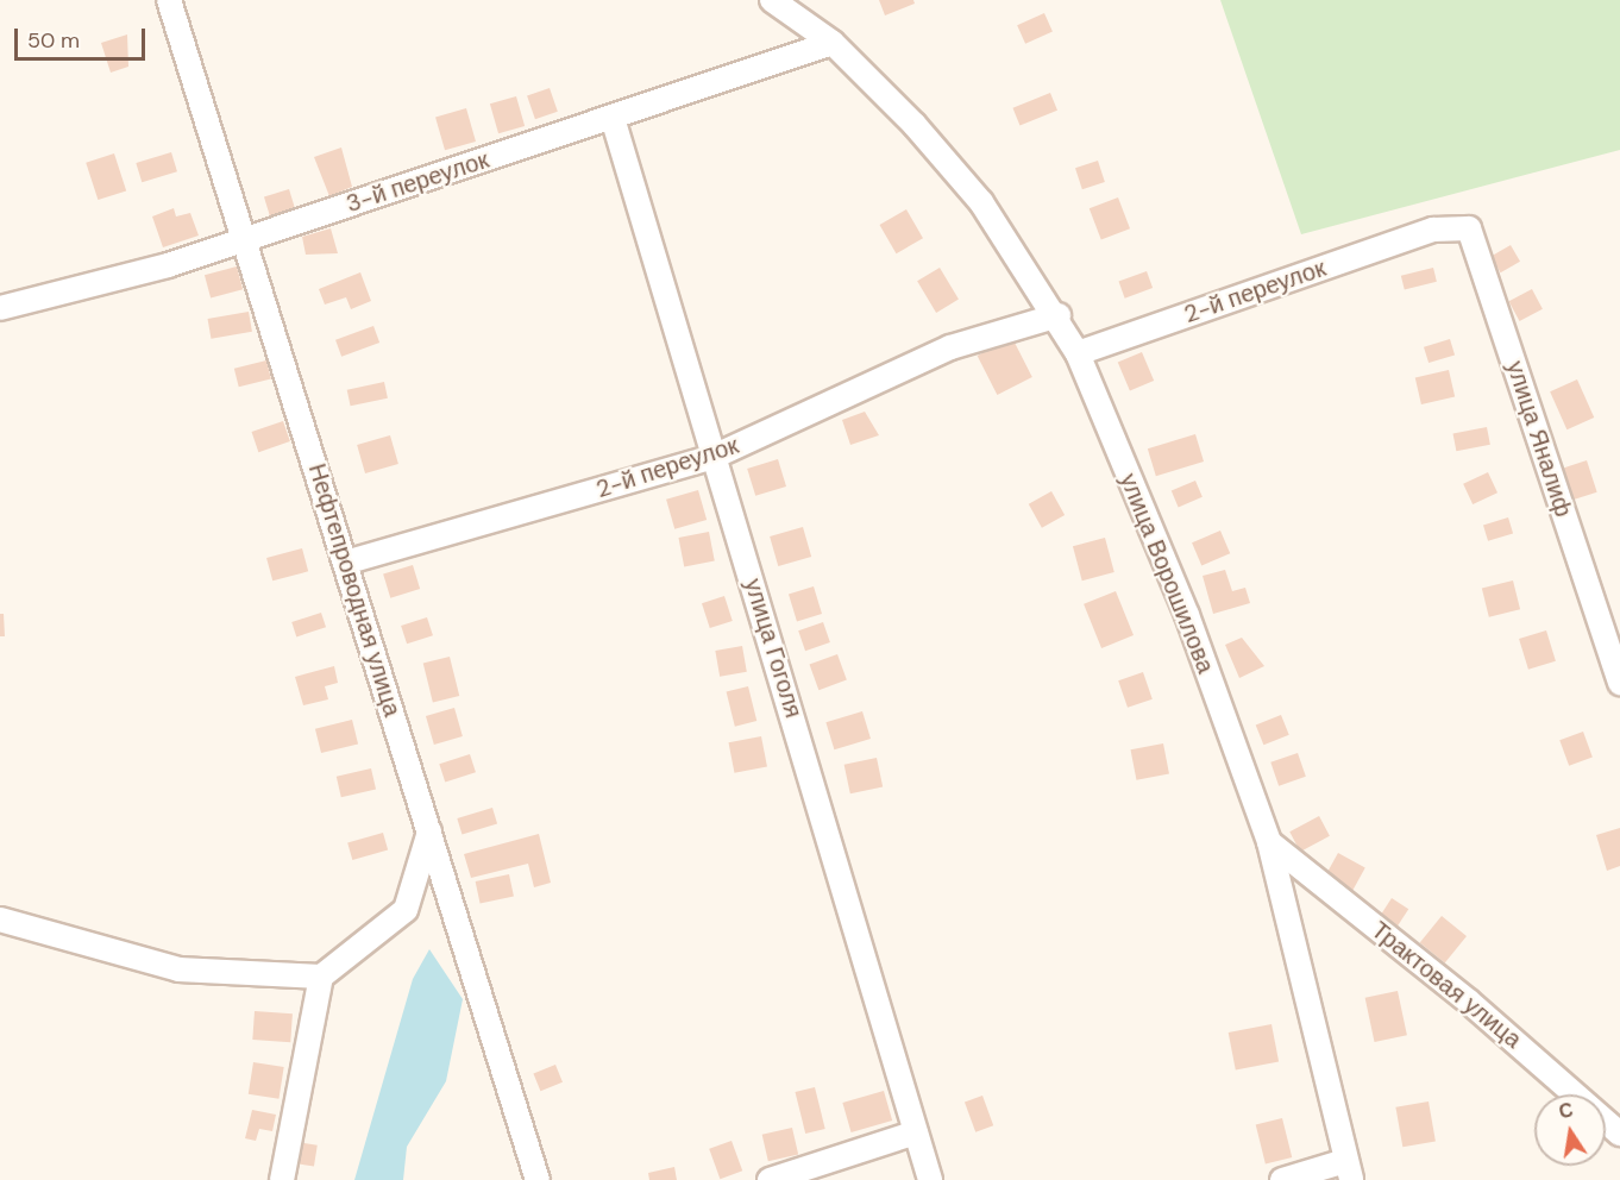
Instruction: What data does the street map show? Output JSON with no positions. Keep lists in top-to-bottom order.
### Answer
{
  "streets": {
    "street": [
      "3-й переулок",
      "2-й переулок",
      "улица Яналиф",
      "улица Ворошилова",
      "Нефтепроводная улица",
      "улица Гоголя",
      "Трактовая улица"
    ]
  },
  "crossings": [
    ["3-й переулок", "улица Ворошилова"],
    ["3-й переулок", "Нефтепроводная улица"],
    ["3-й переулок", "улица Гоголя"],
    ["2-й переулок", "улица Яналиф"],
    ["2-й переулок", "улица Ворошилова"],
    ["2-й переулок", "Нефтепроводная улица"],
    ["2-й переулок", "улица Гоголя"],
    ["улица Ворошилова", "Трактовая улица"]
  ],
  "scale_bar": "50 m",
  "north": "top"
}
